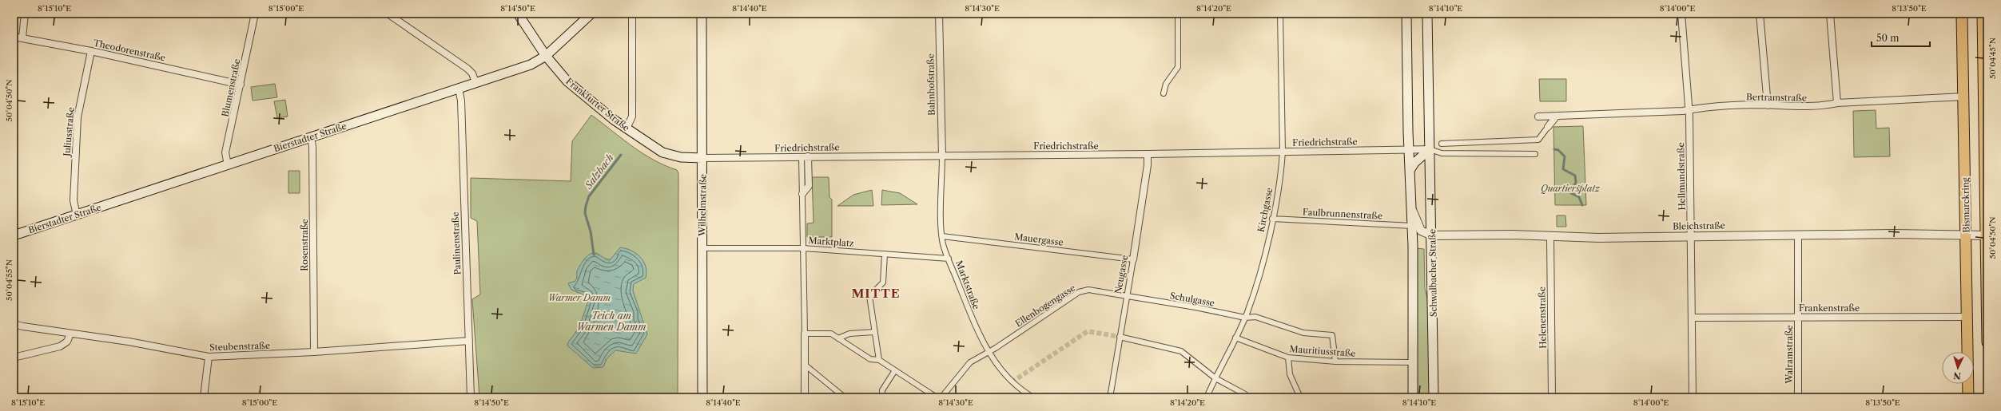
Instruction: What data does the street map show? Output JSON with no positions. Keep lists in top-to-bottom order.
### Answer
{
  "streets": {
    "main road": [
      "Frankfurter Straße",
      "Bierstadter Straße",
      "Wilhelmstraße",
      "Bismarckring",
      "Schwalbacher Straße"
    ],
    "street": [
      "Theodorenstraße",
      "Bahnhofstraße",
      "Blumenstraße",
      "Bertramstraße",
      "Juliusstraße",
      "Friedrichstraße",
      "Hellmundstraße",
      "Kirchgasse",
      "Faulbrunnenstraße",
      "Bleichstraße",
      "Mauergasse",
      "Marktplatz",
      "Paulinenstraße",
      "Rosenstraße",
      "Neugasse",
      "Marktstraße",
      "Schulgasse",
      "Ellenbogengasse",
      "Frankenstraße",
      "Helenenstraße",
      "Steubenstraße",
      "Mauritiusstraße",
      "Walramstraße"
    ]
  },
  "crossings": [
    ["Theodorenstraße", "Blumenstraße"],
    ["Theodorenstraße", "Juliusstraße"],
    ["Bahnhofstraße", "Friedrichstraße"],
    ["Bahnhofstraße", "Marktstraße"],
    ["Blumenstraße", "Bierstadter Straße"],
    ["Bertramstraße", "Hellmundstraße"],
    ["Bertramstraße", "Bismarckring"],
    ["Frankfurter Straße", "Bierstadter Straße"],
    ["Frankfurter Straße", "Friedrichstraße"],
    ["Frankfurter Straße", "Wilhelmstraße"],
    ["Juliusstraße", "Bierstadter Straße"],
    ["Bierstadter Straße", "Paulinenstraße"],
    ["Bierstadter Straße", "Rosenstraße"],
    ["Friedrichstraße", "Wilhelmstraße"],
    ["Friedrichstraße", "Kirchgasse"],
    ["Friedrichstraße", "Schwalbacher Straße"],
    ["Friedrichstraße", "Neugasse"],
    ["Friedrichstraße", "Marktstraße"],
    ["Hellmundstraße", "Bleichstraße"],
    ["Hellmundstraße", "Frankenstraße"],
    ["Bismarckring", "Bleichstraße"],
    ["Bismarckring", "Frankenstraße"],
    ["Kirchgasse", "Faulbrunnenstraße"],
    ["Kirchgasse", "Schulgasse"],
    ["Kirchgasse", "Mauritiusstraße"],
    ["Bleichstraße", "Schwalbacher Straße"],
    ["Bleichstraße", "Helenenstraße"],
    ["Bleichstraße", "Walramstraße"],
    ["Mauergasse", "Neugasse"],
    ["Mauergasse", "Marktstraße"],
    ["Marktplatz", "Marktstraße"],
    ["Paulinenstraße", "Steubenstraße"],
    ["Rosenstraße", "Steubenstraße"],
    ["Neugasse", "Schulgasse"],
    ["Neugasse", "Ellenbogengasse"],
    ["Marktstraße", "Ellenbogengasse"],
    ["Schulgasse", "Ellenbogengasse"],
    ["Schulgasse", "Mauritiusstraße"],
    ["Frankenstraße", "Walramstraße"]
  ],
  "districts": ["MITTE"],
  "water": ["Salzbach", "Teich am Warmen Damm"],
  "parks": ["Quartiersplatz", "Warmer Damm"],
  "scale_bar": "50 m",
  "north": "bottom",
  "coordinates": [
    "8°15'10\"E",
    "8°15'00\"E",
    "8°14'50\"E",
    "8°14'40\"E",
    "8°14'30\"E",
    "8°14'20\"E",
    "8°14'10\"E",
    "8°14'00\"E",
    "8°13'50\"E",
    "50°04'45\"N",
    "50°04'50\"N",
    "50°04'55\"N"
  ]
}
